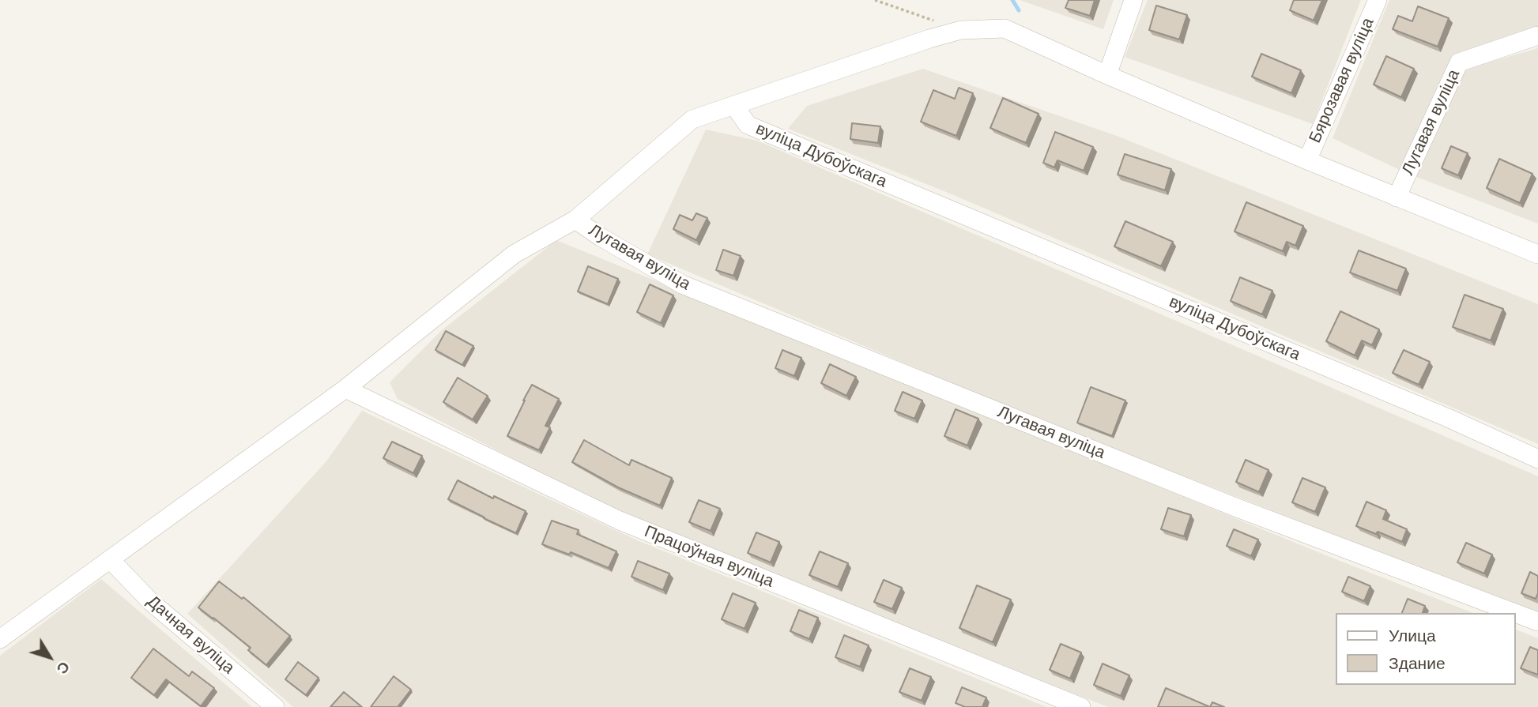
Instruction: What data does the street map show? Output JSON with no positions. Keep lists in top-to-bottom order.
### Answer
{
  "streets": {
    "street": [
      "Бярозавая вуліца",
      "Лугавая вуліца",
      "вуліца Дубоўскага",
      "Працоўная вуліца",
      "Дачная вуліца"
    ]
  },
  "crossings": [
    ["Бярозавая вуліца", "вуліца Дубоўскага"],
    ["Лугавая вуліца", "вуліца Дубоўскага"]
  ],
  "legend": ["Улица", "Здание"],
  "north": "bottom right"
}
